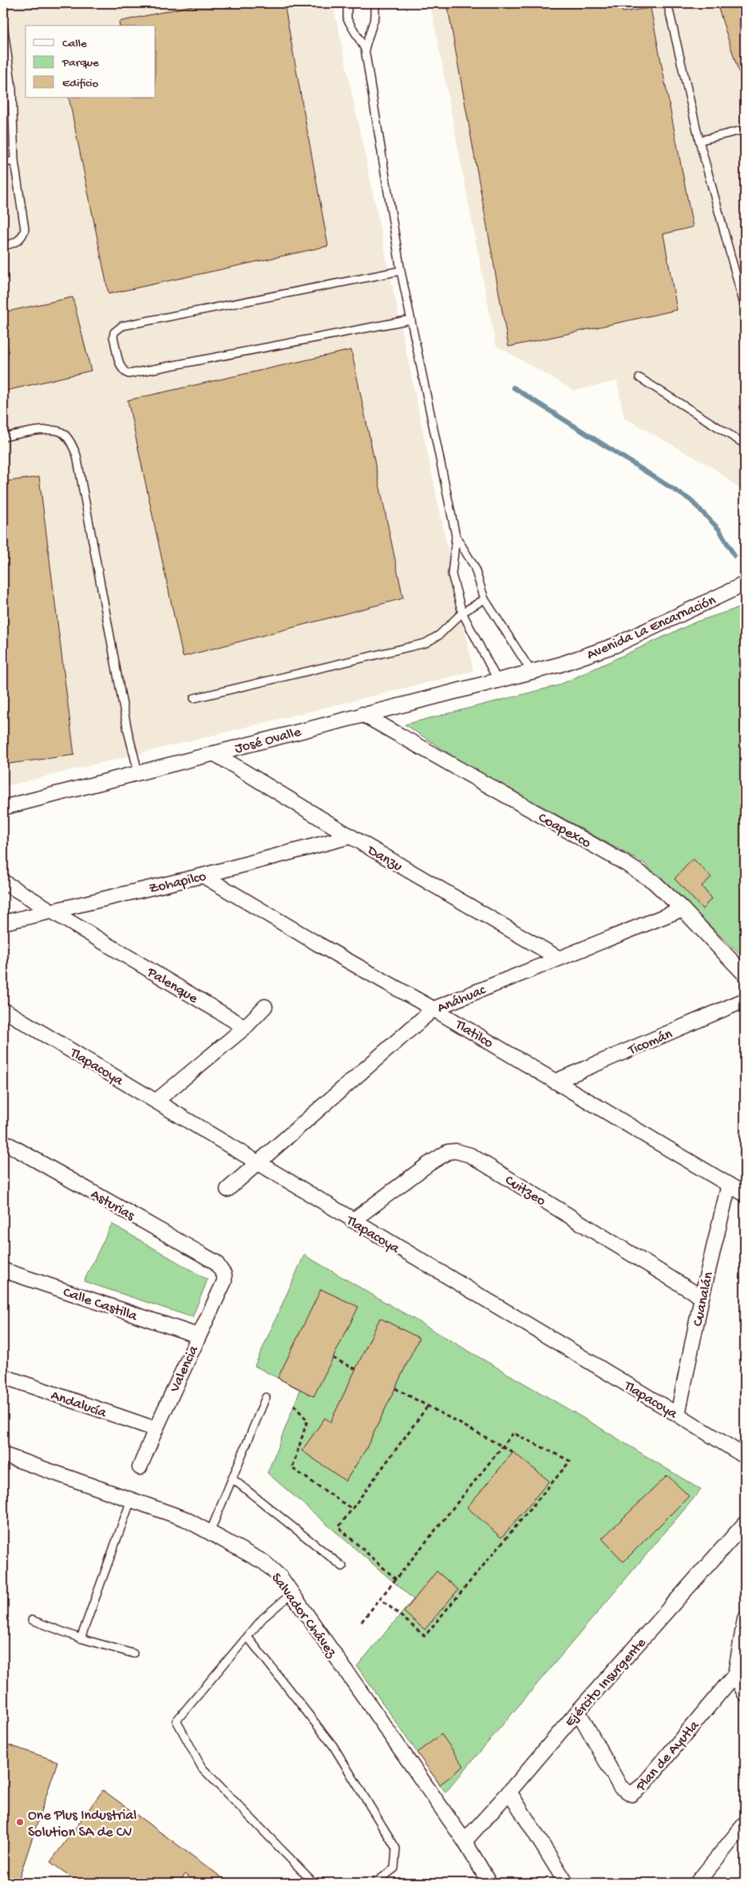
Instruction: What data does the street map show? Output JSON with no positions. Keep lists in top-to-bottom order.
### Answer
{
  "streets": {
    "street": [
      "Avenida La Encarnación",
      "José Ovalle",
      "Coapexco",
      "Danzu",
      "Zohapilco",
      "Palenque",
      "Anáhuac",
      "Tlatilco",
      "Ticomán",
      "Tlapacoya",
      "Cuitzeo",
      "Asturias",
      "Cuanalán",
      "Calle Castilla",
      "Valencia",
      "Andalucía",
      "Salvador Chávez",
      "Ejército Insurgente",
      "Plan de Ayutla"
    ]
  },
  "crossings": [
    ["Avenida La Encarnación", "José Ovalle"],
    ["José Ovalle", "Coapexco"],
    ["José Ovalle", "Danzu"],
    ["Coapexco", "Anáhuac"],
    ["Danzu", "Zohapilco"],
    ["Danzu", "Anáhuac"],
    ["Zohapilco", "Palenque"],
    ["Zohapilco", "Tlatilco"],
    ["Anáhuac", "Tlatilco"],
    ["Anáhuac", "Tlapacoya"],
    ["Tlatilco", "Ticomán"],
    ["Tlatilco", "Cuanalán"],
    ["Tlapacoya", "Cuitzeo"],
    ["Tlapacoya", "Cuanalán"],
    ["Cuitzeo", "Cuanalán"],
    ["Asturias", "Valencia"],
    ["Calle Castilla", "Valencia"],
    ["Valencia", "Andalucía"],
    ["Salvador Chávez", "Ejército Insurgente"],
    ["Ejército Insurgente", "Plan de Ayutla"]
  ],
  "places": ["One Plus Industrial Solution SA de CV"],
  "legend": ["Calle", "Parque", "Edificio"]
}
